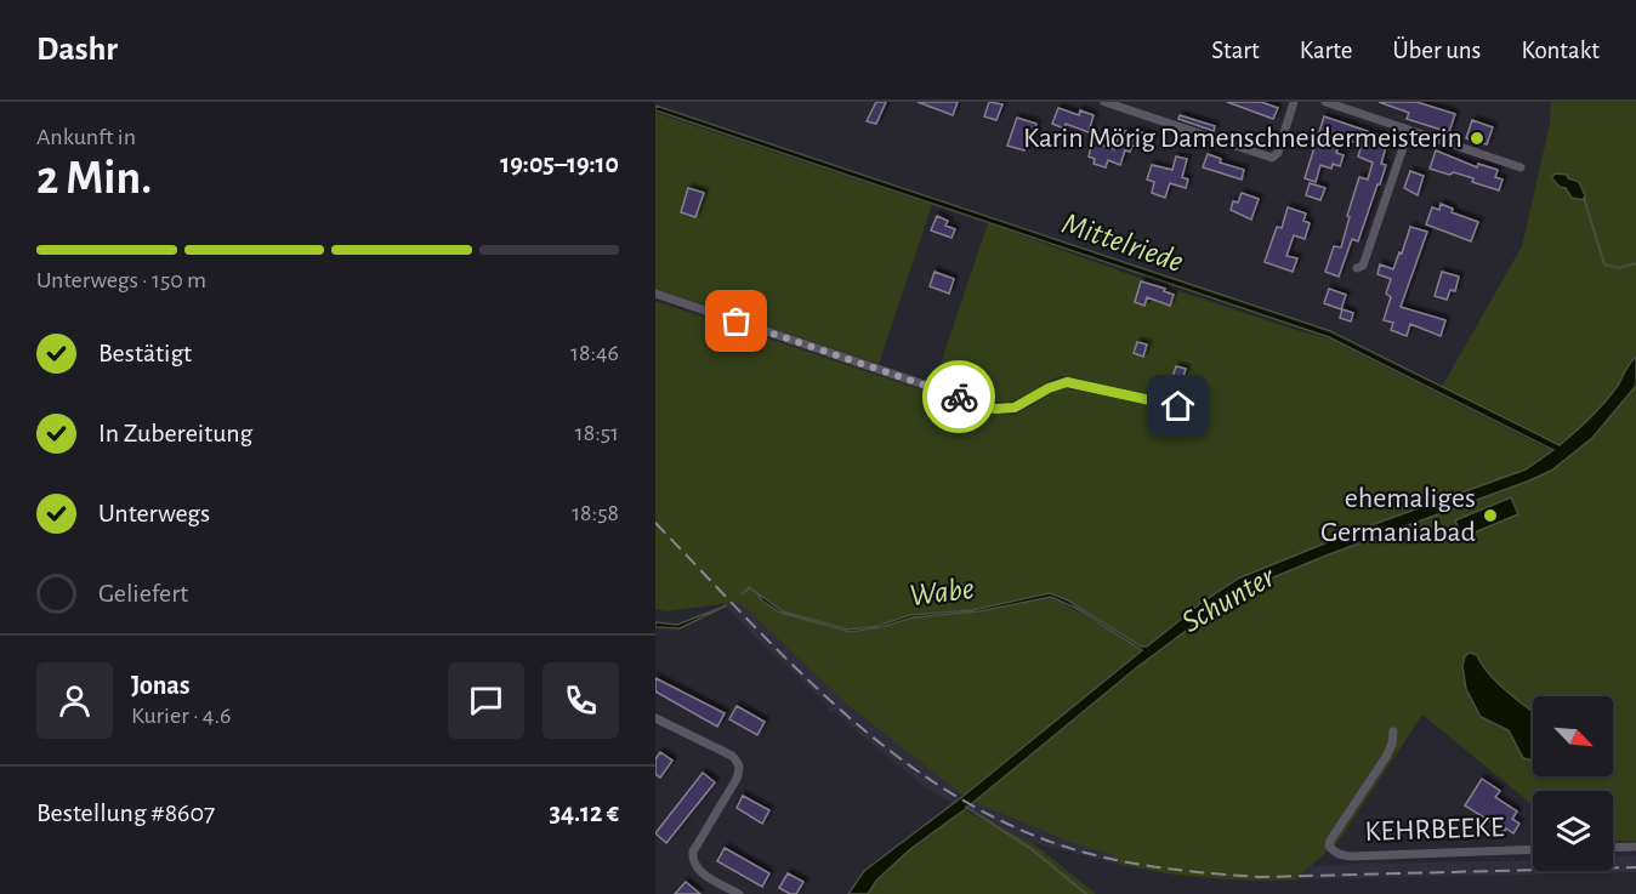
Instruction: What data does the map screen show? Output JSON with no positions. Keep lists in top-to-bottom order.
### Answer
{
  "streets": {
    "street": ["KEHRBEEKE"]
  },
  "water": ["Mittelriede", "Wabe", "Schunter"],
  "places": ["Karin Mörig Damenschneidermeisterin", "ehemaliges Germaniabad"],
  "north": "bottom right",
  "page": {
    "header": "Dashr",
    "nav": [
      "Start",
      "Karte",
      "Über uns",
      "Kontakt"
    ],
    "heading": ["2 Min.", "Ankunft in", "19:05–19:10"],
    "panel": [
      "Jonas",
      "Kurier · 4.6",
      "Bestellung #8607",
      "34.12 €"
    ],
    "bar": "Unterwegs · 150 m",
    "list": [
      ["Bestätigt", "18:46"],
      ["In Zubereitung", "18:51"],
      ["Unterwegs", "18:58"],
      "Geliefert"
    ]
  }
}
